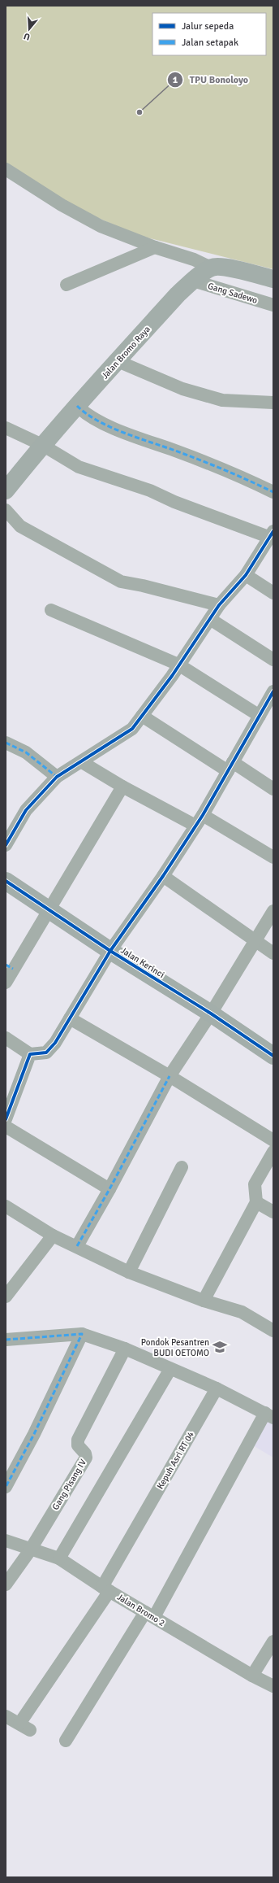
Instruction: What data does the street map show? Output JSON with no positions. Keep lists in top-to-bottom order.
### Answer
{
  "streets": {
    "main road": ["Jalan Bromo Raya", "Jalan Kerinci"],
    "street": [
      "Gang Sadewo",
      "Kepuh Asri RT 04",
      "Gang Pisang IV",
      "Jalan Bromo 2"
    ]
  },
  "crossings": [
    ["Gang Sadewo", "Jalan Bromo Raya"],
    ["Kepuh Asri RT 04", "Jalan Bromo 2"],
    ["Gang Pisang IV", "Jalan Bromo 2"]
  ],
  "places": {
    "other": ["TPU Bonoloyo"],
    "school or university": ["Pondok Pesantren BUDI OETOMO"]
  },
  "legend": ["Jalur sepeda", "Jalan setapak"],
  "north": "bottom"
}
